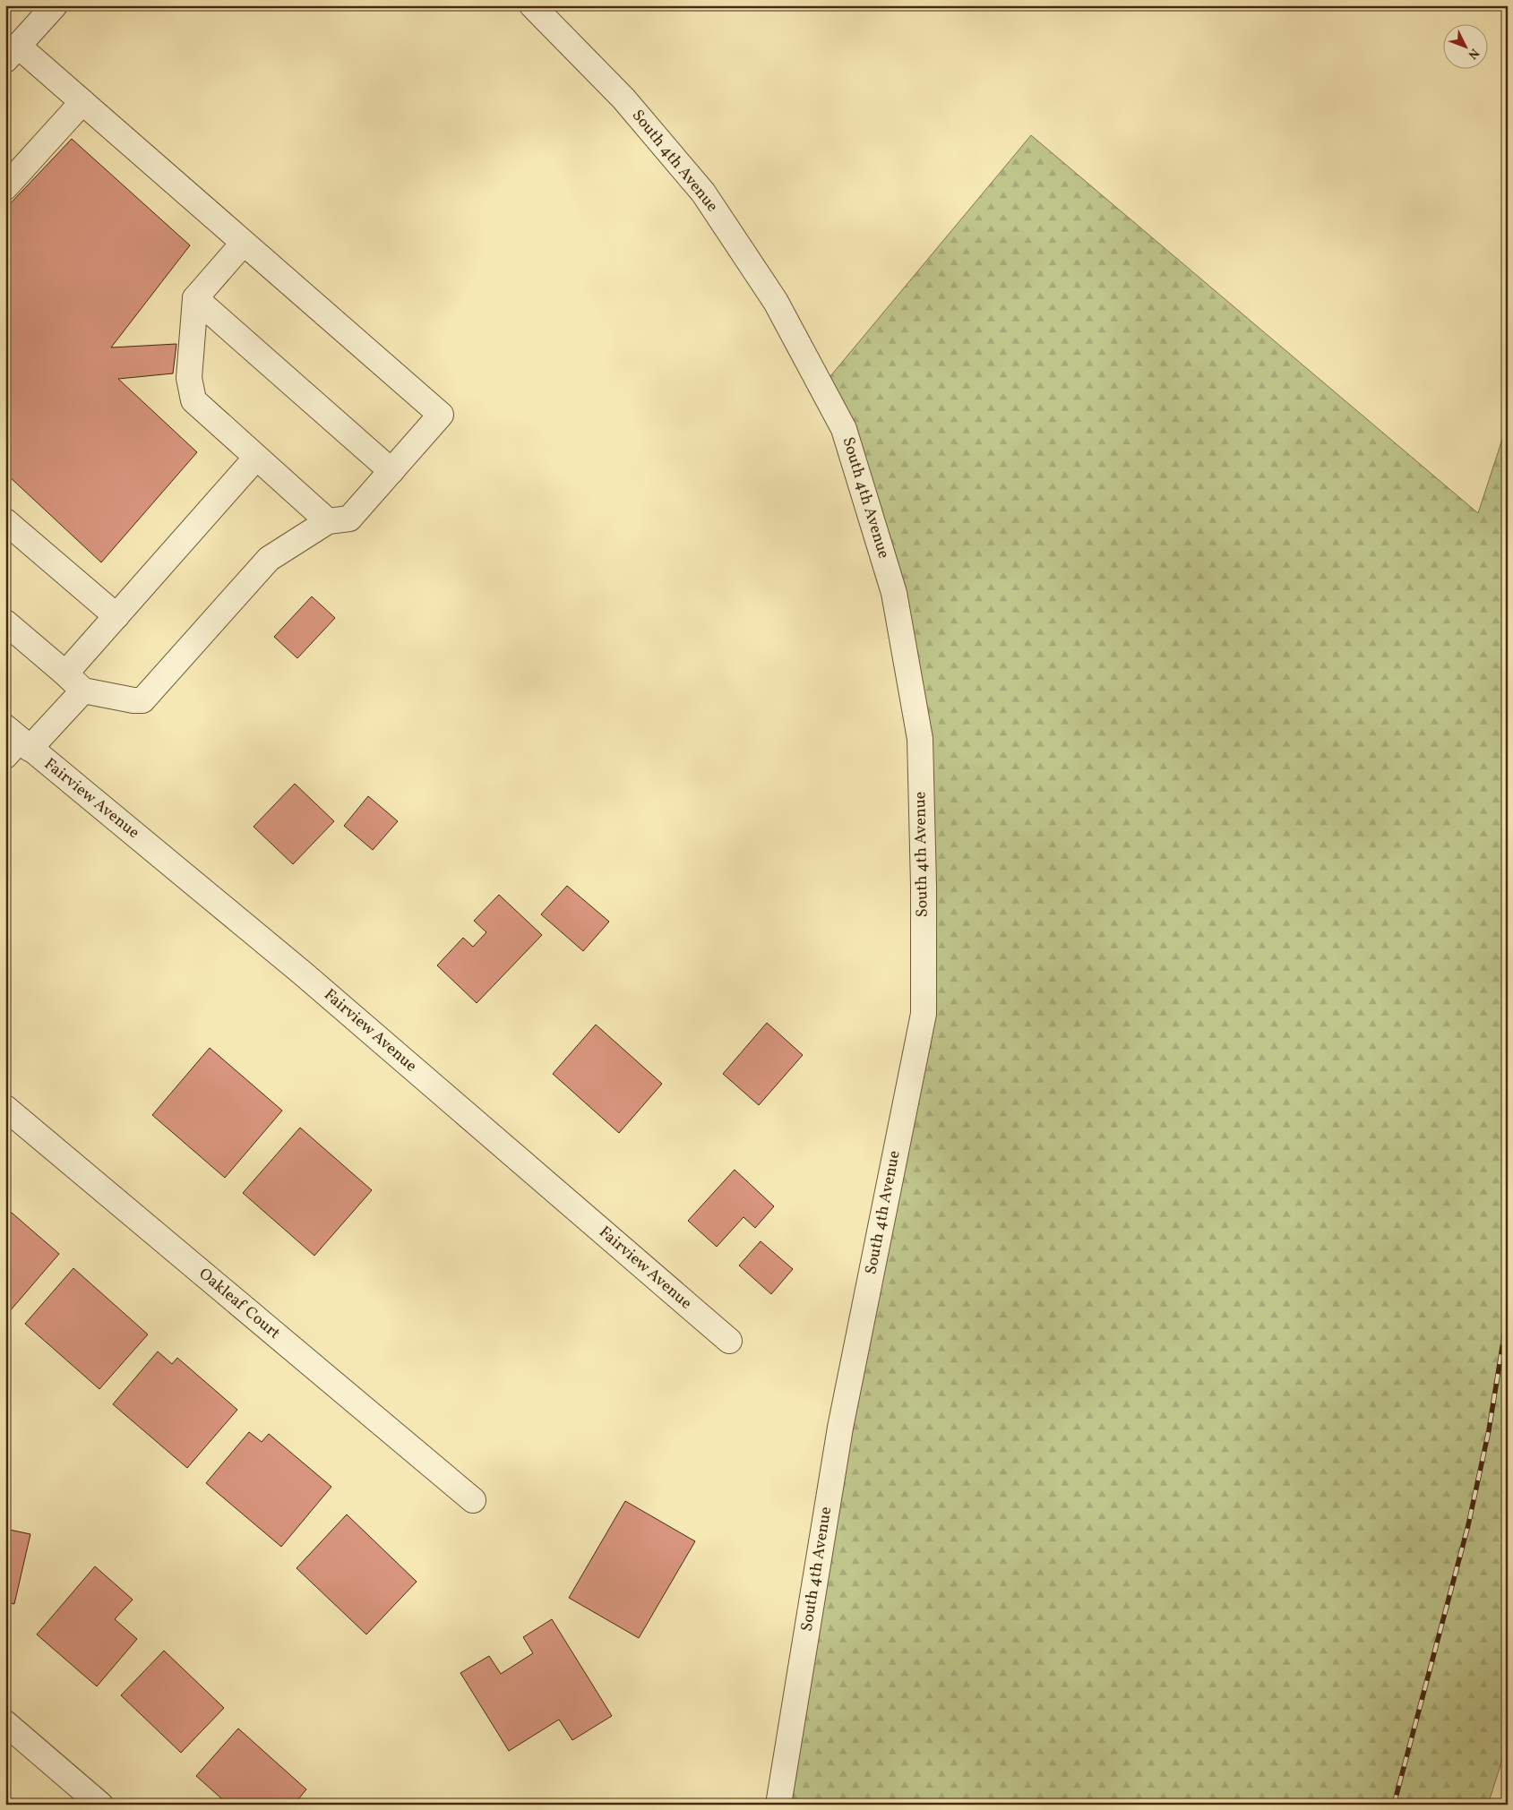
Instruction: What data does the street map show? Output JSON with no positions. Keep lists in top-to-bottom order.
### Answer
{
  "streets": {
    "street": ["South 4th Avenue", "Fairview Avenue", "Oakleaf Court"]
  },
  "north": "bottom right"
}
